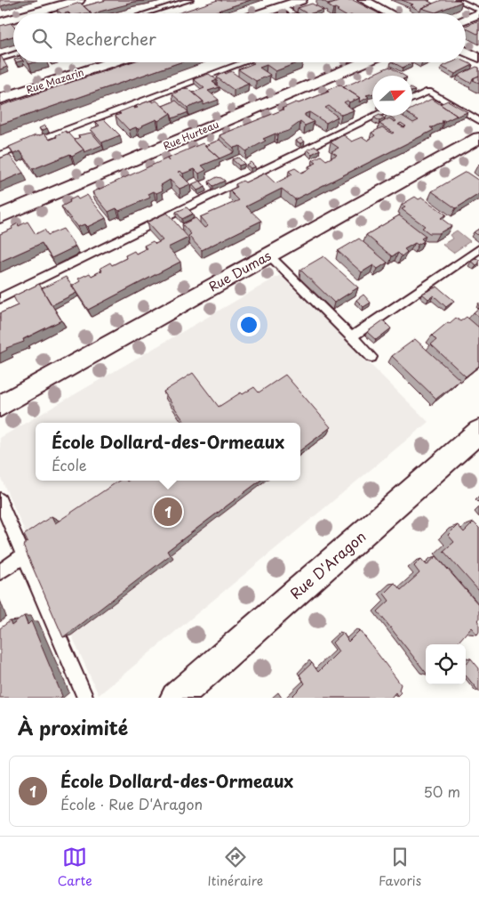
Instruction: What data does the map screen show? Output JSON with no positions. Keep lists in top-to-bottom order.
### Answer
{
  "streets": {
    "street": [
      "Rue Mazarin",
      "Rue Hurteau",
      "Rue Dumas",
      "Rue D'Aragon"
    ]
  },
  "north": "right",
  "page": {
    "search": "Rechercher",
    "popup": ["École Dollard-des-Ormeaux", "École"],
    "pins": "1",
    "heading": "À proximité",
    "list": [
      {
        "mark": "1",
        "name": "École Dollard-des-Ormeaux",
        "note": "École · Rue D'Aragon",
        "value": "50 m"
      }
    ],
    "nav": ["Carte", "Itinéraire", "Favoris"]
  }
}
